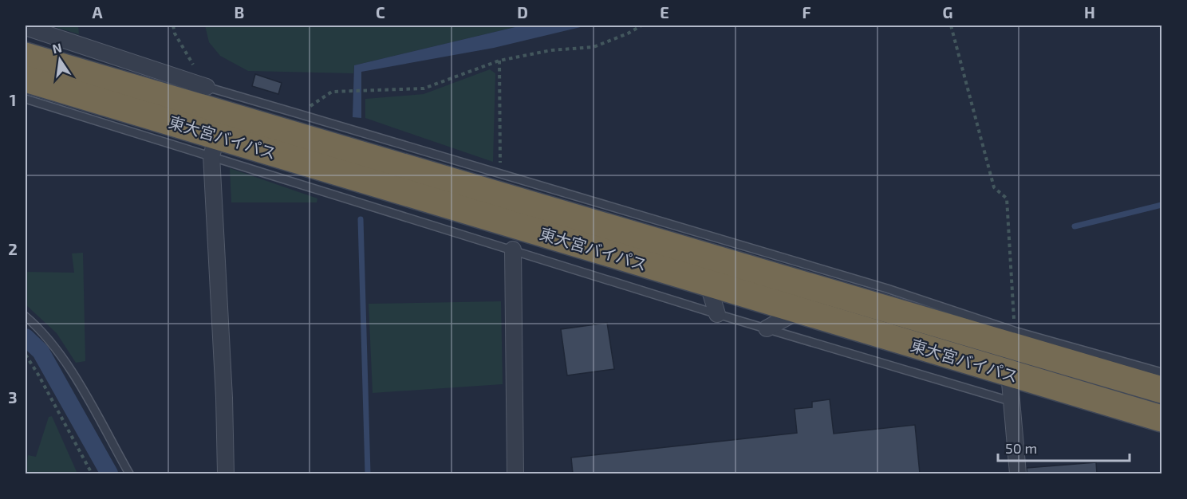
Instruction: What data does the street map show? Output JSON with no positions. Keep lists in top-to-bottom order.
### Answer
{
  "streets": {
    "highway": ["東大宮バイパス"]
  },
  "scale_bar": "50 m",
  "north": "top",
  "grid": {
    "columns": [
      "A",
      "B",
      "C",
      "D",
      "E",
      "F",
      "G",
      "H"
    ],
    "rows": ["1", "2", "3"]
  }
}
